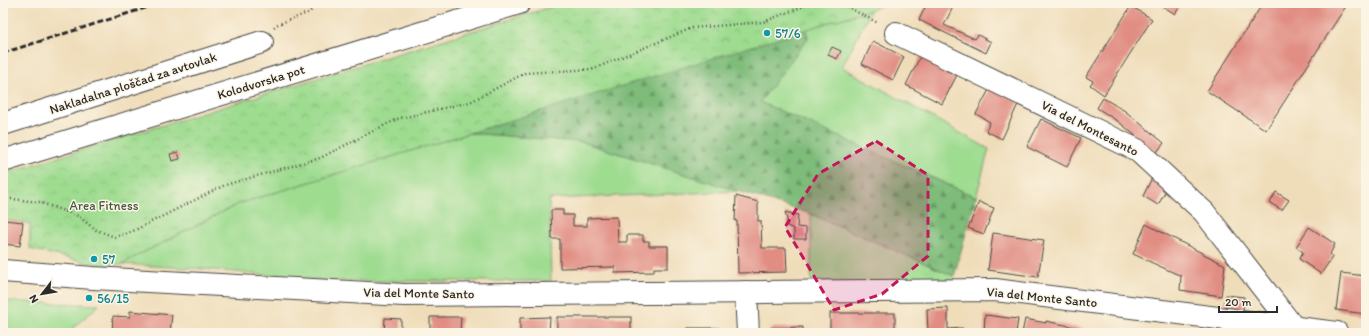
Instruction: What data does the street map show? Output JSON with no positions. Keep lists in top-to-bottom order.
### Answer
{
  "streets": {
    "main road": [
      "Kolodvorska pot",
      "Nakladalna ploščad za avtovlak",
      "Via del Montesanto",
      "Via del Monte Santo"
    ]
  },
  "crossings": [
    ["Via del Montesanto", "Via del Monte Santo"]
  ],
  "parks": ["Area Fitness"],
  "places": ["57/6", "57", "56/15"],
  "scale_bar": "20 m",
  "north": "bottom left"
}
